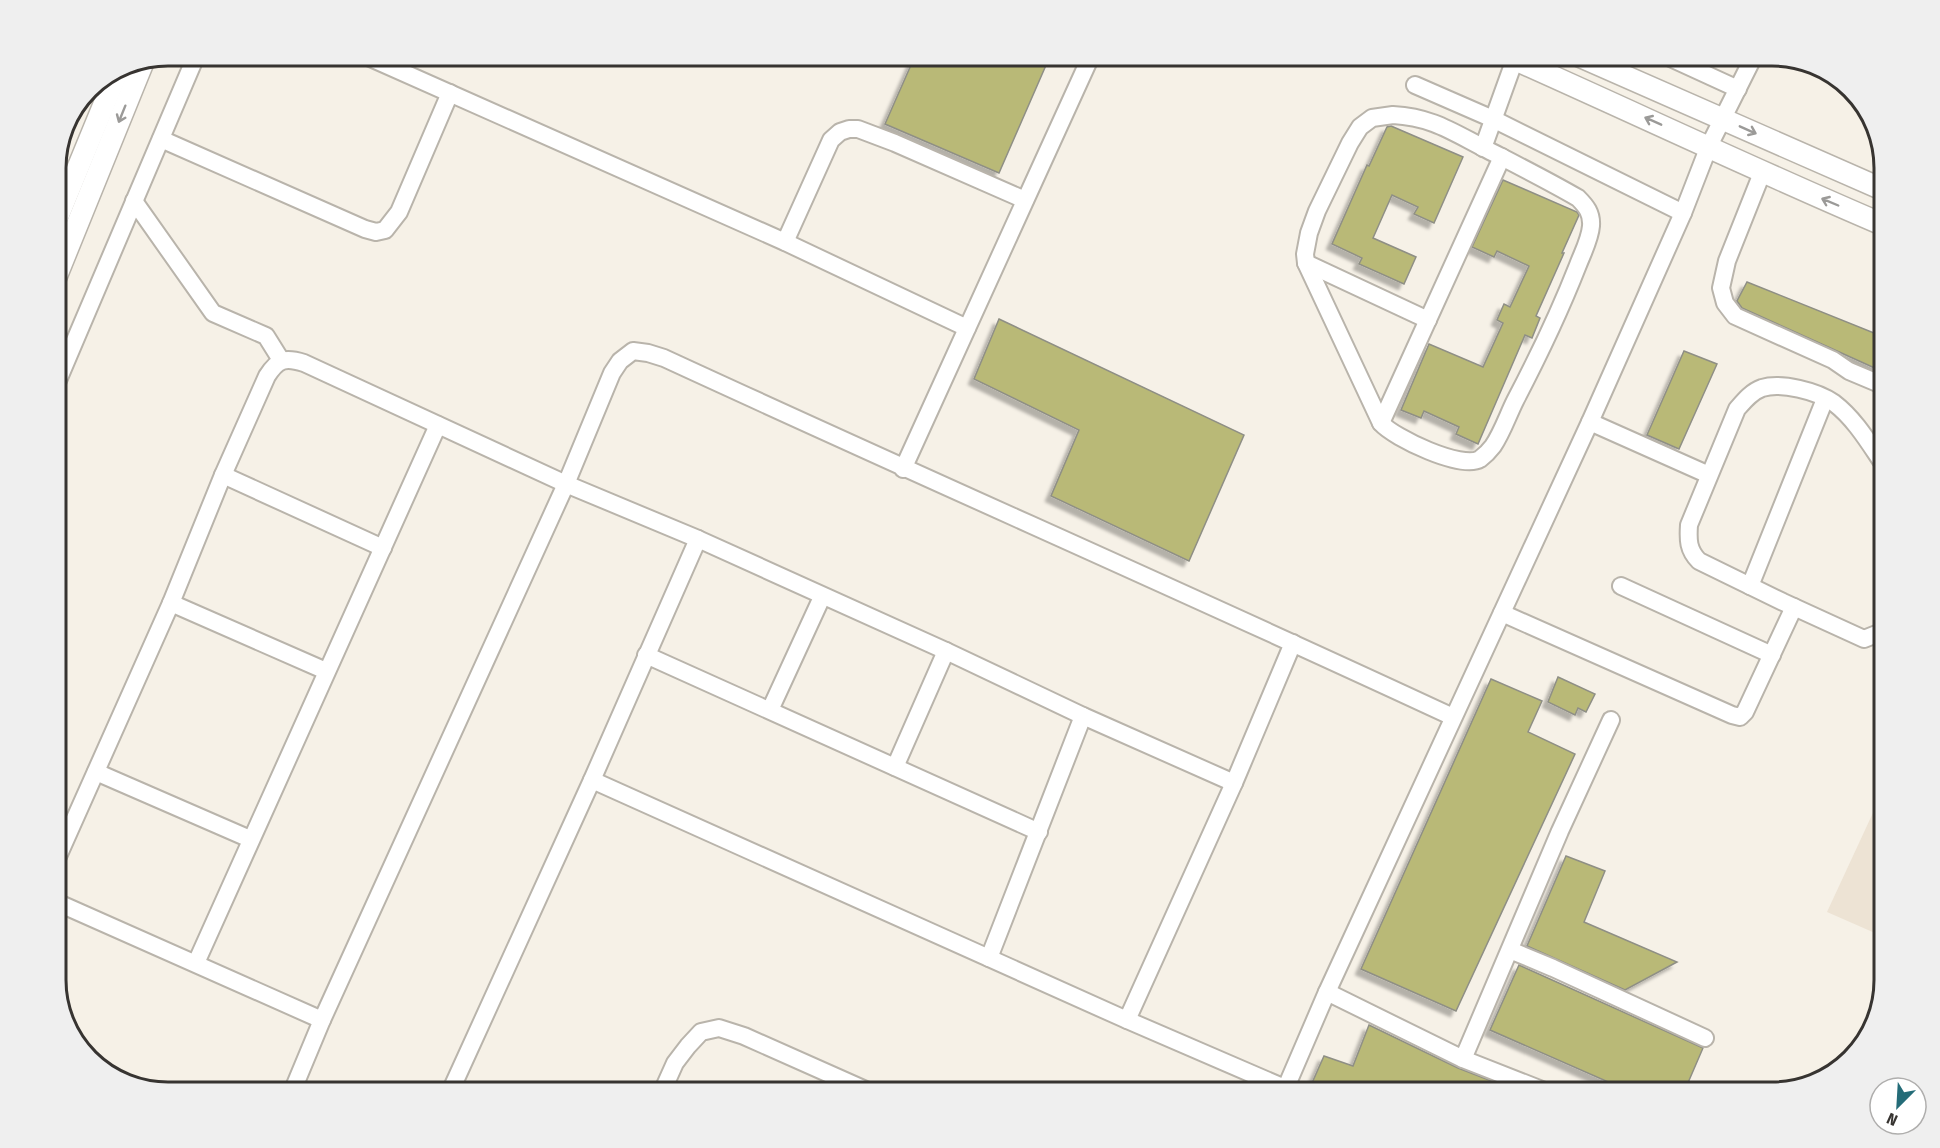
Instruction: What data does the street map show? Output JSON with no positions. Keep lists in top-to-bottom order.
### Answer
{
  "north": "bottom left"
}
